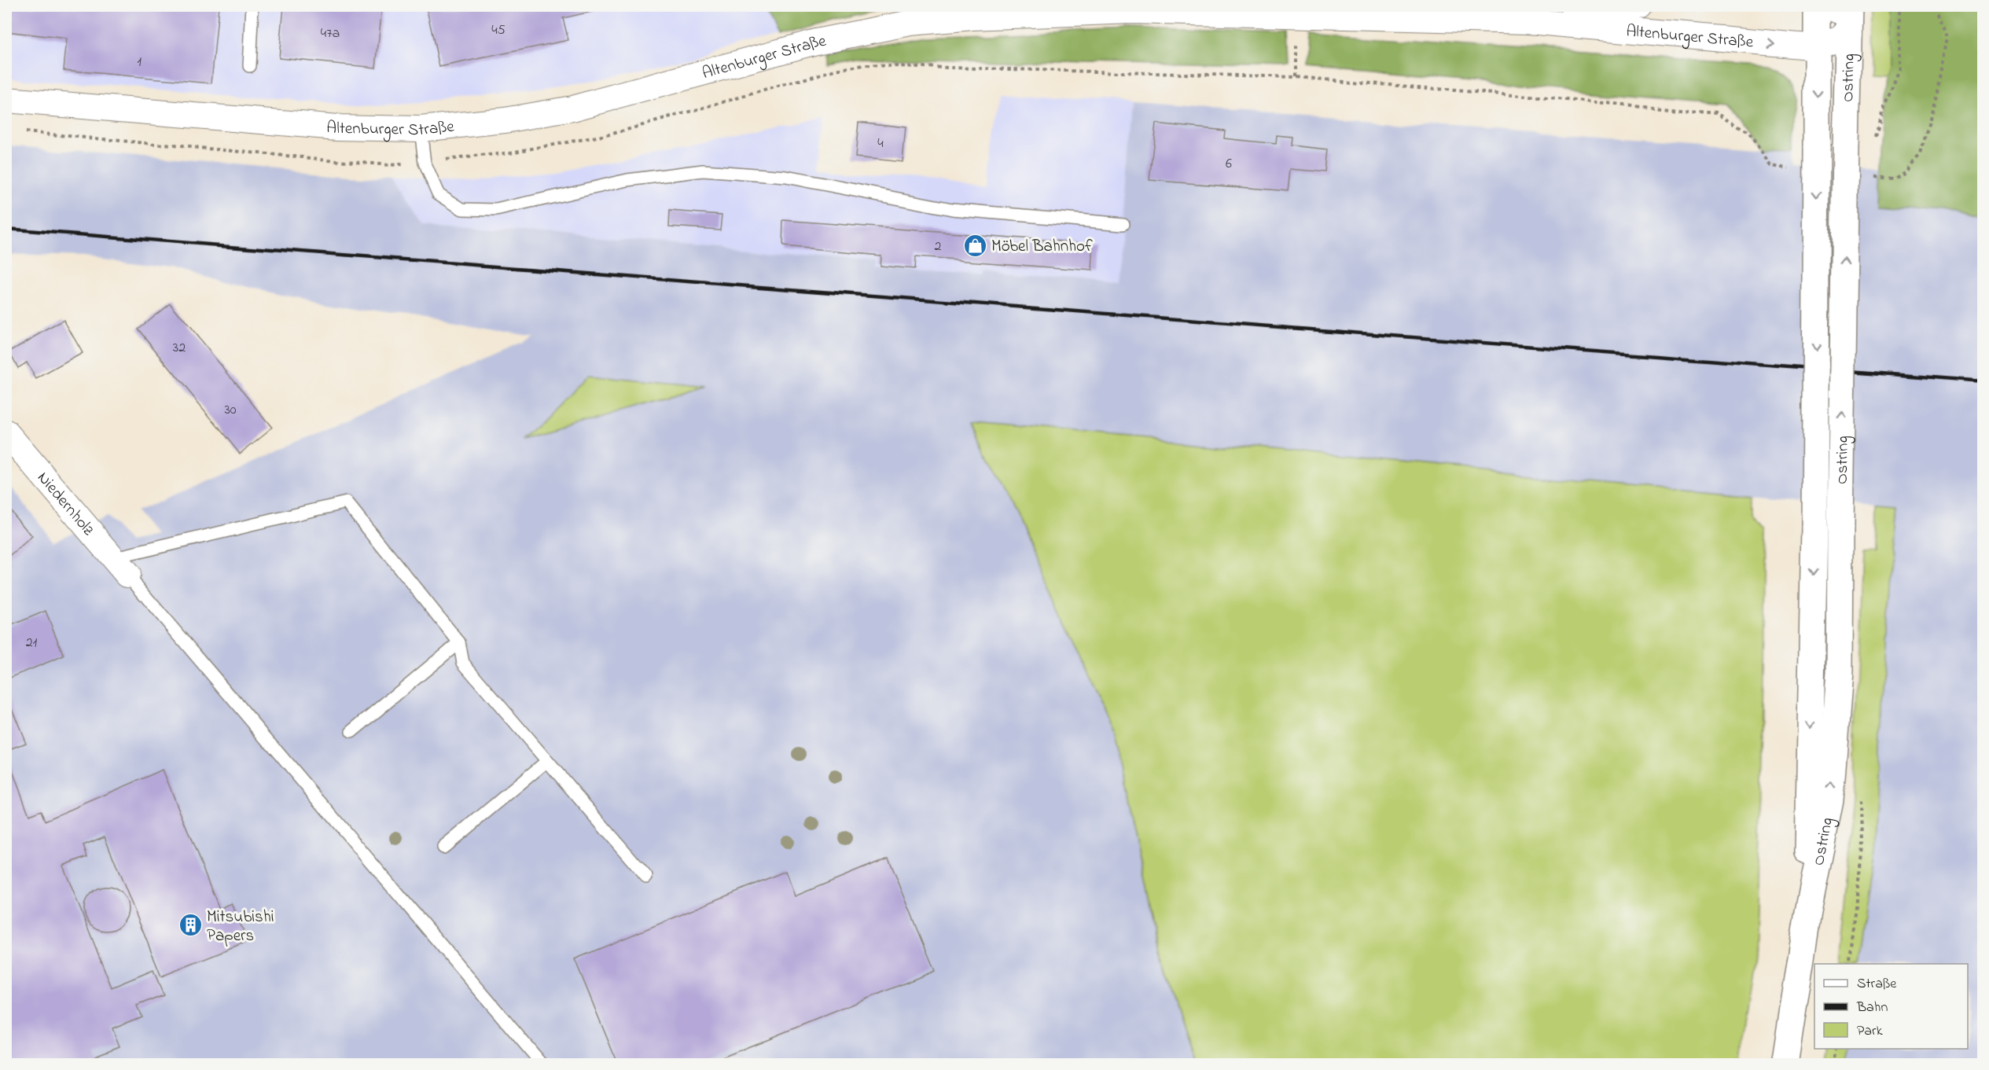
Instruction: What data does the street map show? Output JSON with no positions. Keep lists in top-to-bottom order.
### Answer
{
  "streets": {
    "main road": ["Ostring"],
    "street": ["Altenburger Straße", "Niedernholz"]
  },
  "crossings": [
    ["Altenburger Straße", "Ostring"]
  ],
  "places": {
    "shop": ["Möbel Bahnhof"],
    "building": ["Mitsubishi Papers"]
  },
  "house_numbers": [
    "45",
    "47a",
    "1",
    "4",
    "6",
    "2",
    "32",
    "30",
    "21"
  ],
  "legend": ["Straße", "Bahn", "Park"]
}
